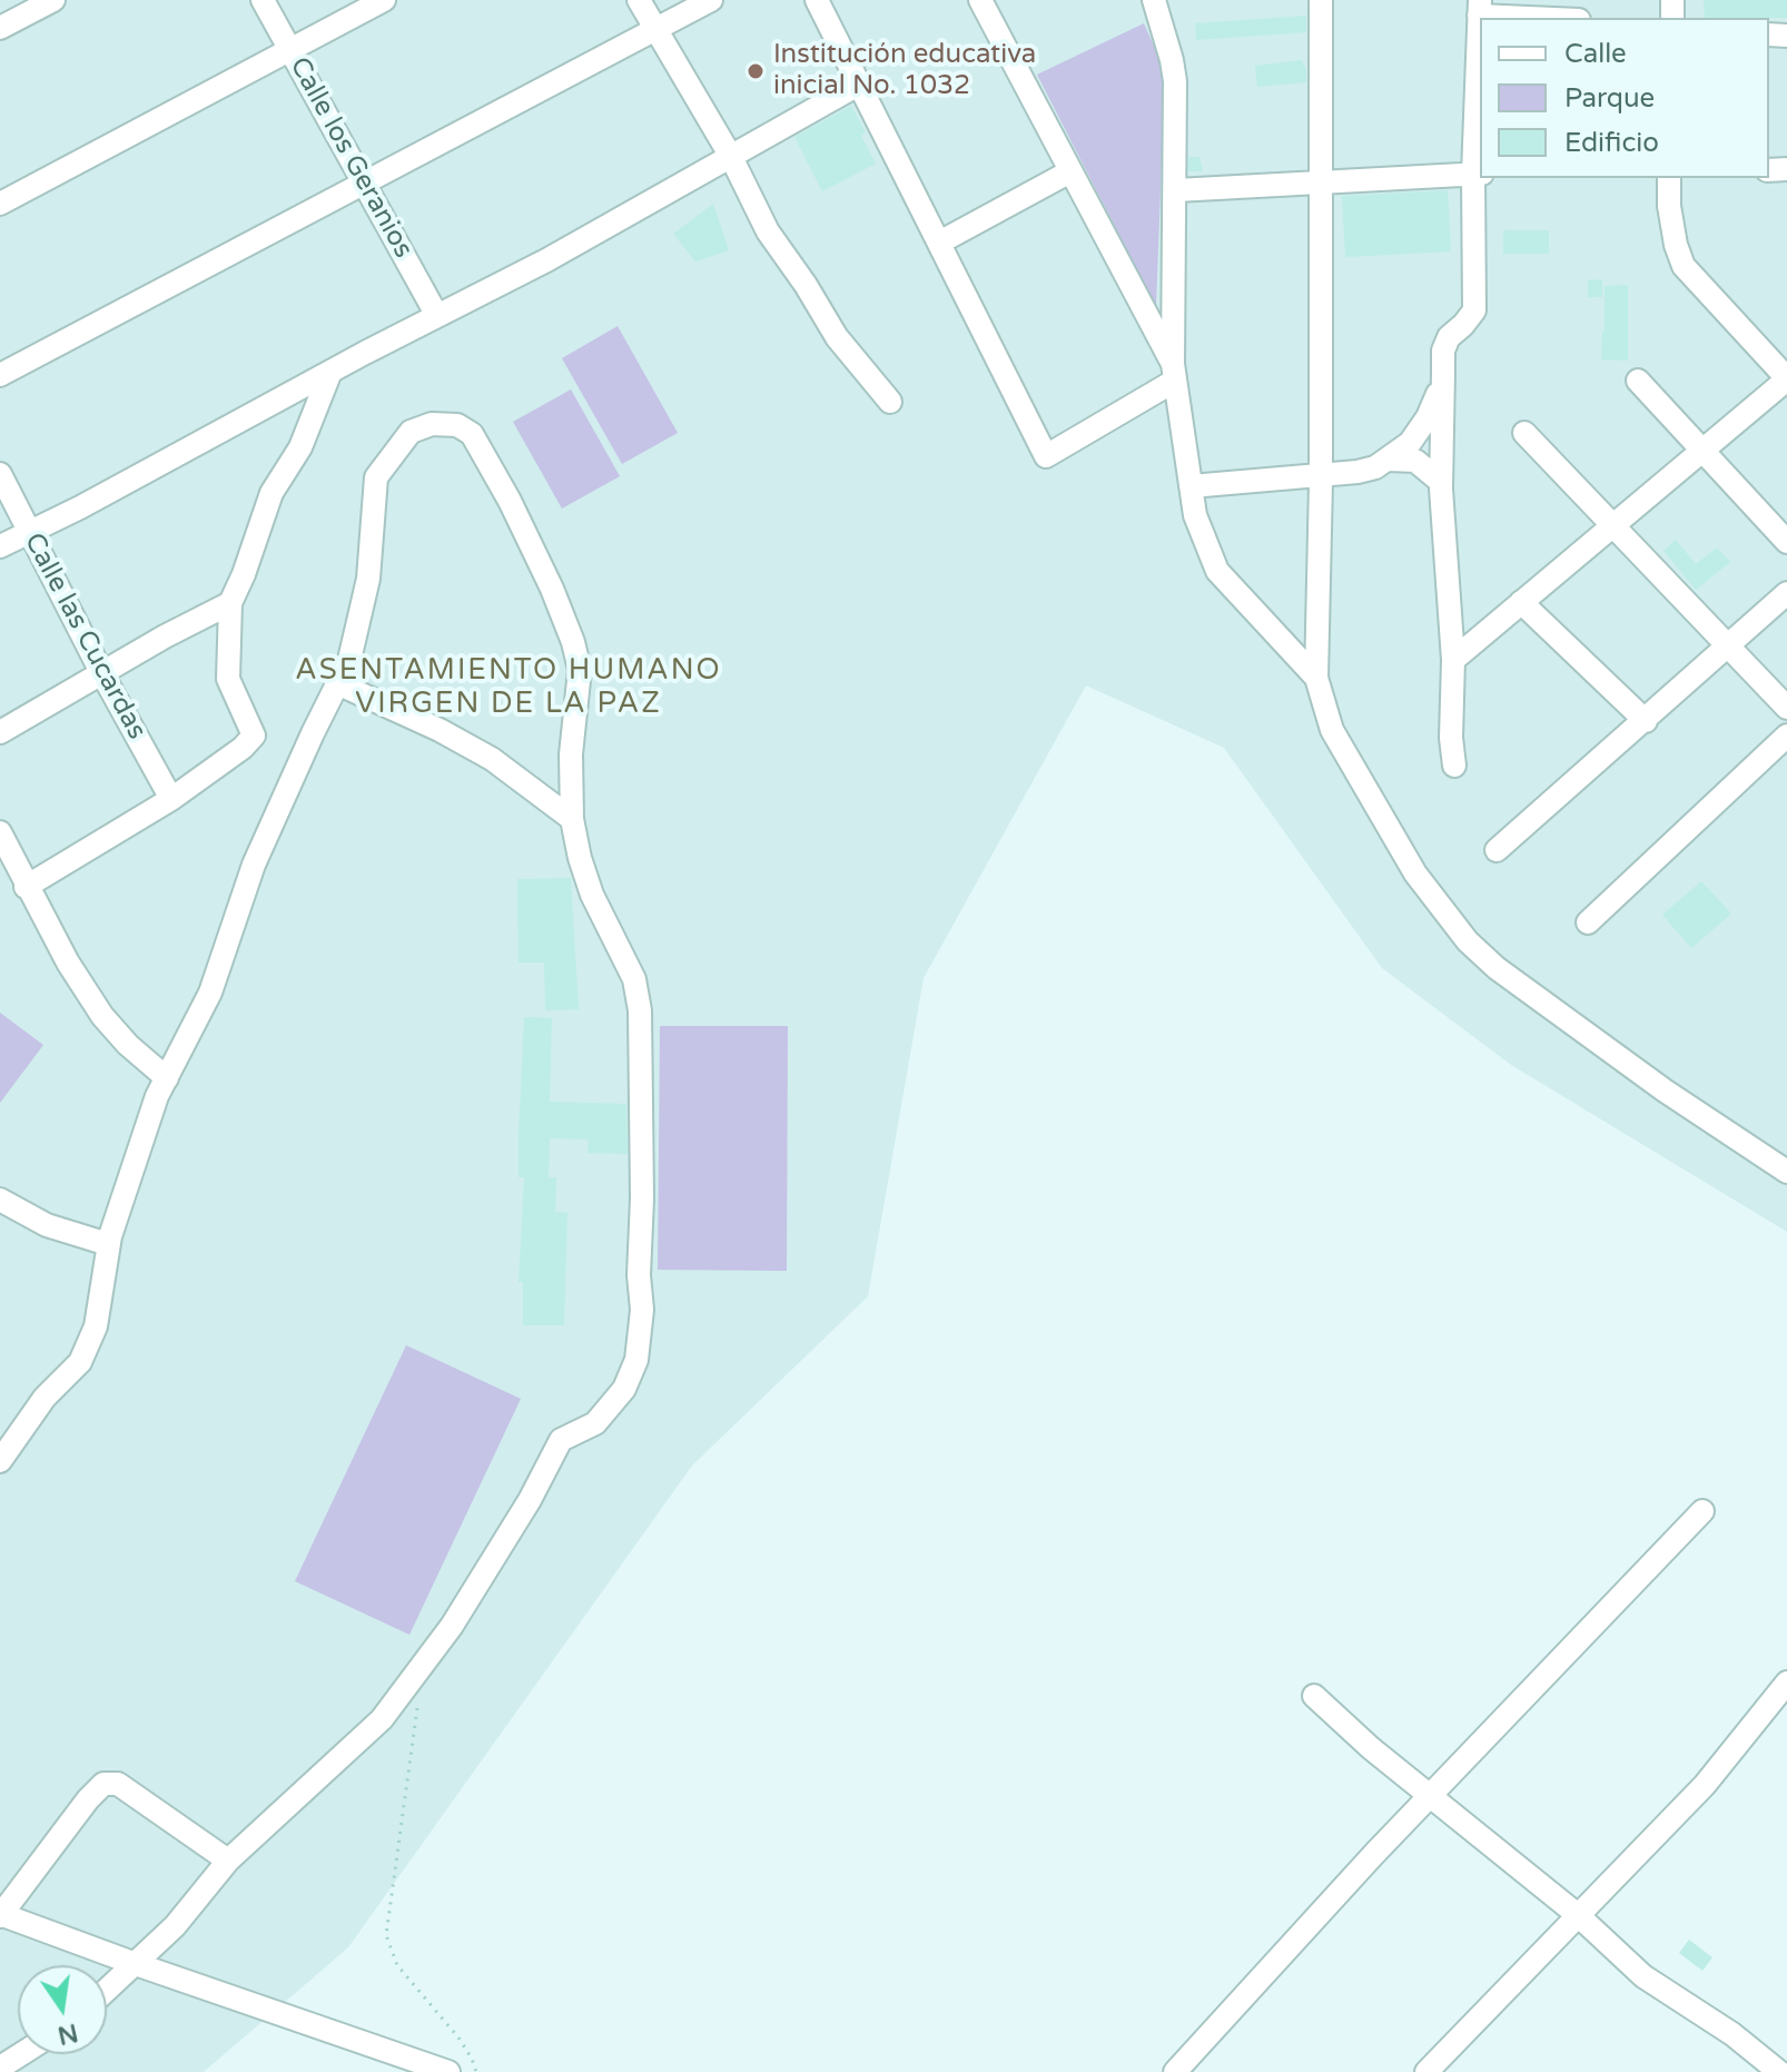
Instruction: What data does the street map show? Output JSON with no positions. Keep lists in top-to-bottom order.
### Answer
{
  "streets": {
    "street": ["Calle los Geranios", "Calle las Cucardas"]
  },
  "districts": ["ASENTAMIENTO HUMANO VIRGEN DE LA PAZ"],
  "places": ["Institución educativa inicial No. 1032"],
  "legend": ["Calle", "Parque", "Edificio"],
  "north": "bottom"
}
